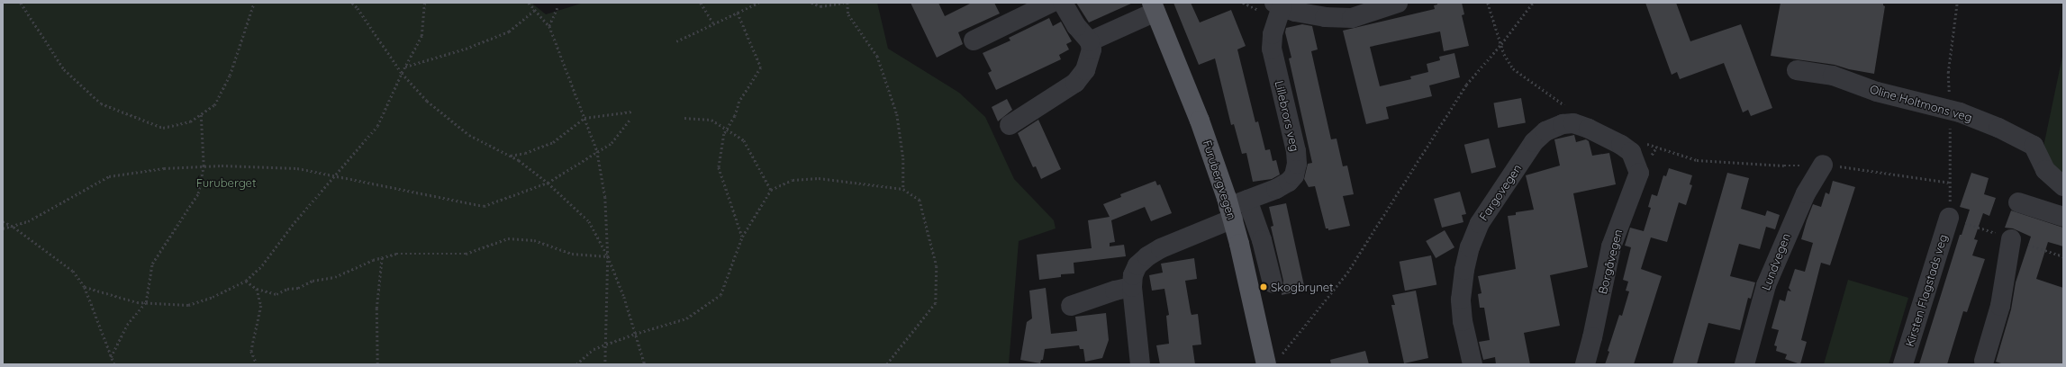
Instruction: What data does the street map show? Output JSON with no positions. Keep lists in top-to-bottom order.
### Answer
{
  "streets": {
    "main road": ["Furubergvegen"],
    "street": [
      "Oline Holtmons veg",
      "Lillebrors veg",
      "Fargovegen",
      "Borgåvegen",
      "Lundvegen",
      "Kirsten Flagstads veg"
    ]
  },
  "crossings": [
    ["Lillebrors veg", "Furubergvegen"],
    ["Fargovegen", "Borgåvegen"]
  ],
  "parks": ["Furuberget"],
  "places": ["Skogbrynet"]
}
